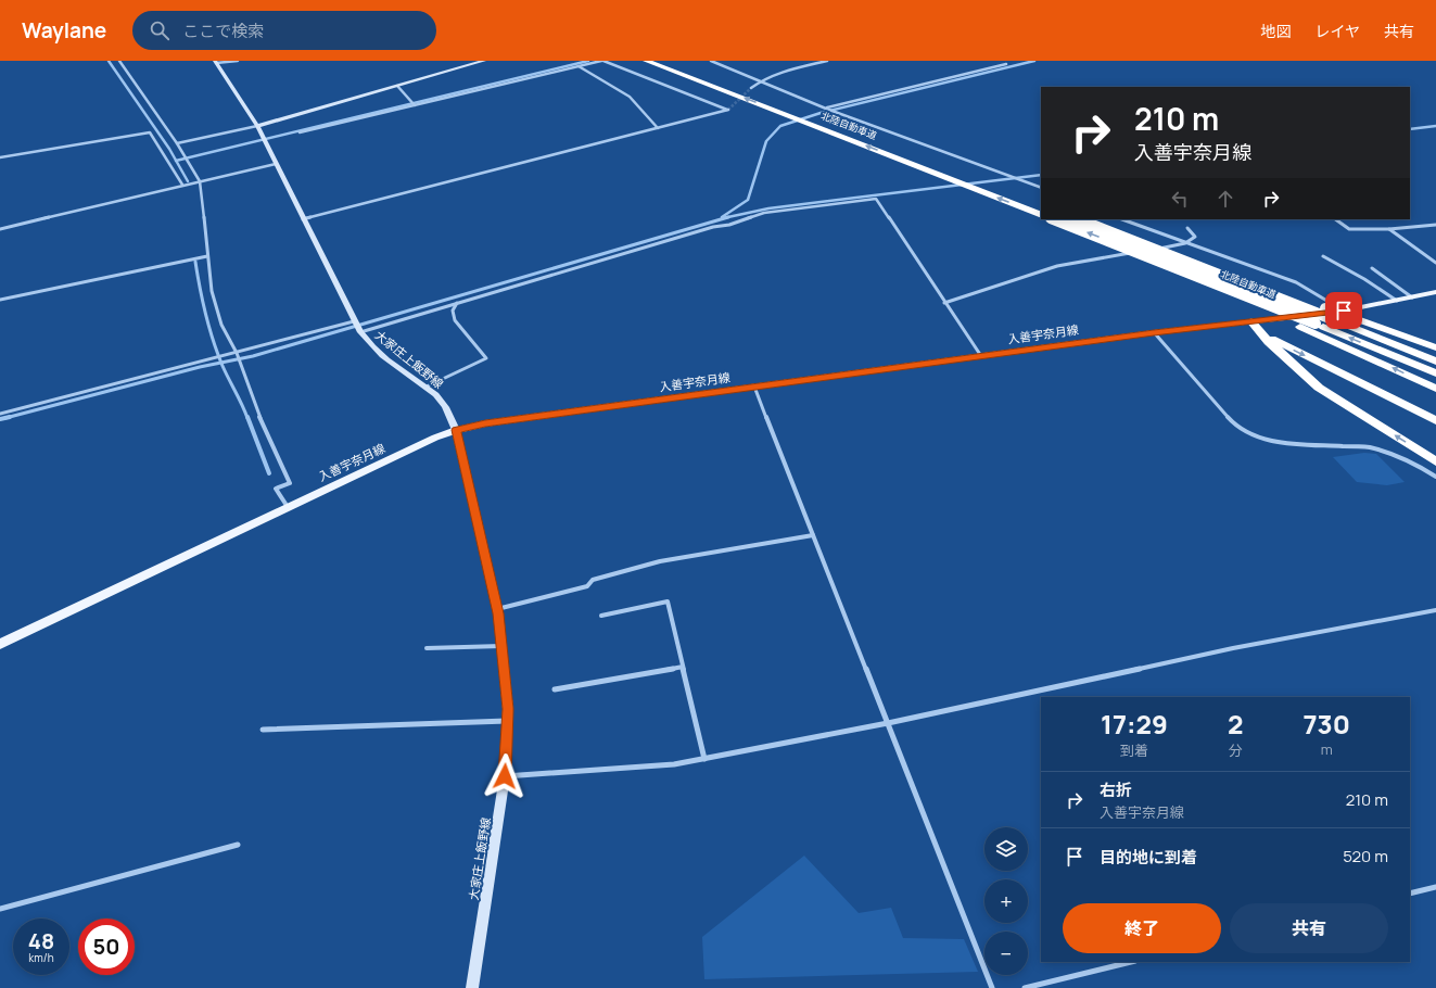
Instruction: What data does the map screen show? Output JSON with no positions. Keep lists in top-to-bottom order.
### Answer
{
  "streets": {
    "highway": ["北陸自動車道"],
    "main road": ["入善宇奈月線", "大家庄上飯野線"]
  },
  "crossings": [
    ["入善宇奈月線", "大家庄上飯野線"]
  ],
  "page": {
    "header": "Waylane",
    "search": "ここで検索",
    "nav": ["地図", "レイヤ", "共有"],
    "turn": ["210 m", "入善宇奈月線"],
    "eta": [
      "17:29",
      "到着",
      "2",
      "分",
      "730",
      "m"
    ],
    "list": [
      {
        "name": "右折",
        "note": "入善宇奈月線",
        "value": "210 m"
      },
      {
        "name": "目的地に到着",
        "value": "520 m"
      }
    ],
    "map_buttons": ["+", "−"],
    "buttons": ["終了", "共有"],
    "speed": "48 km/h",
    "limit": "50"
  }
}
